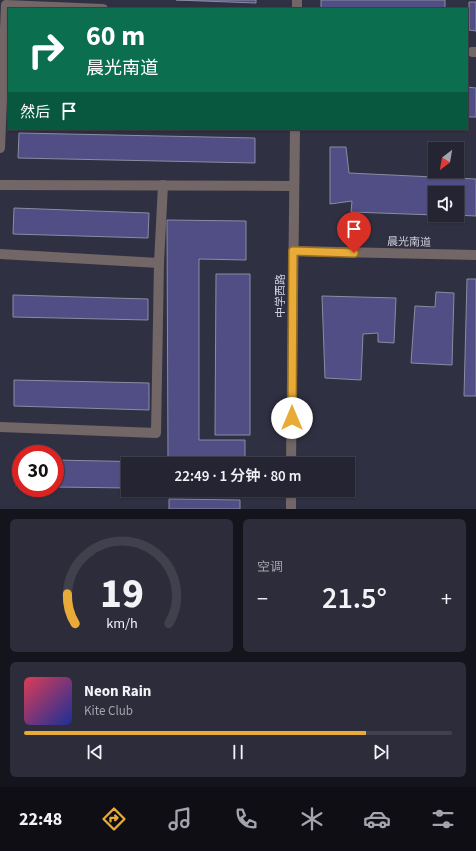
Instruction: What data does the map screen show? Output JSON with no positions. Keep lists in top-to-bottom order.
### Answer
{
  "streets": {
    "street": ["晨光南道", "中学西路"]
  },
  "crossings": [
    ["晨光南道", "中学西路"]
  ],
  "north": "bottom left",
  "page": {
    "turn": ["60 m", "晨光南道"],
    "then": "然后",
    "limit": "30",
    "trip": "22:49 · 1 分钟 · 80 m",
    "tile": "空调",
    "heat": ["−", "21.5°", "+"],
    "song": ["Neon Rain", "Kite Club"],
    "tabs": "22:48",
    "gauge": ["19", "km/h"]
  }
}
